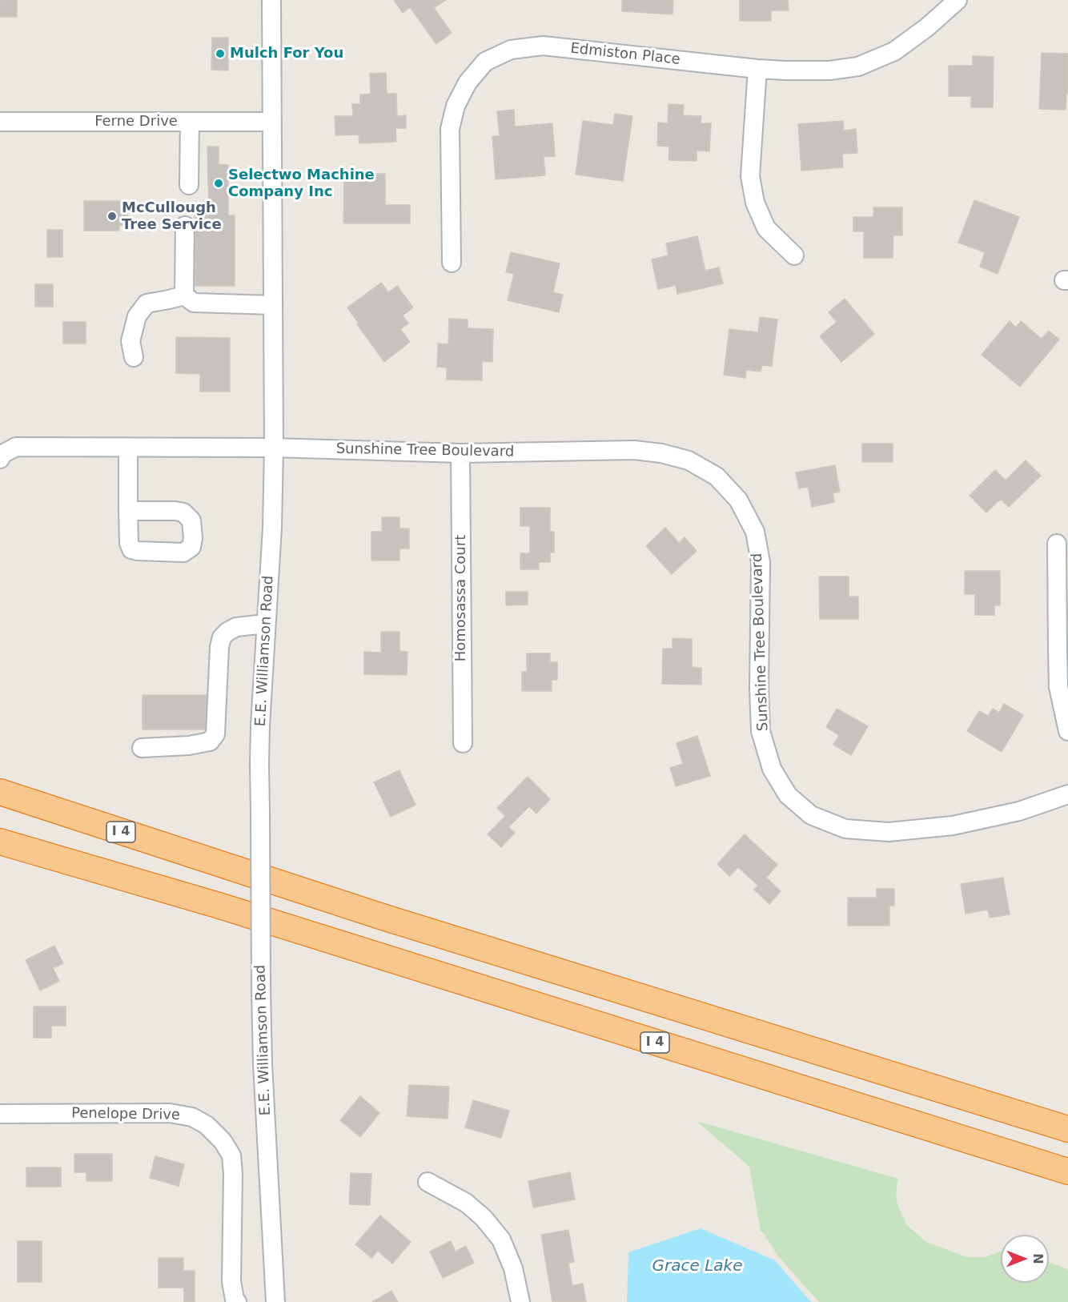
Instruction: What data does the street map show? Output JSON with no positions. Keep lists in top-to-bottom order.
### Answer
{
  "streets": {
    "highway": ["I 4"],
    "street": [
      "Edmiston Place",
      "Ferne Drive",
      "Sunshine Tree Boulevard",
      "Homosassa Court",
      "E.E. Williamson Road",
      "Penelope Drive"
    ]
  },
  "crossings": [
    ["Ferne Drive", "E.E. Williamson Road"],
    ["Sunshine Tree Boulevard", "Homosassa Court"],
    ["Sunshine Tree Boulevard", "E.E. Williamson Road"]
  ],
  "water": ["Grace Lake"],
  "places": ["Mulch For You", "Selectwo Machine Company Inc", "McCullough Tree Service"],
  "north": "right"
}
